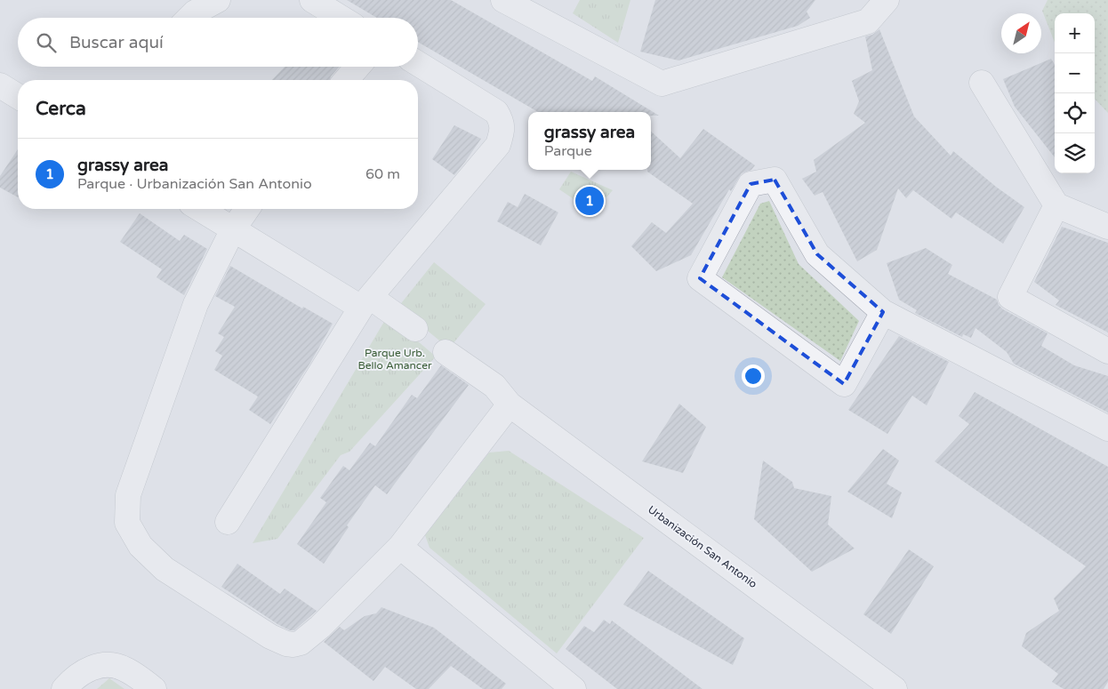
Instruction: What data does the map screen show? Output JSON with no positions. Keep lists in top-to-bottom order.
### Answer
{
  "streets": {
    "street": ["Urbanización San Antonio"]
  },
  "parks": ["Parque Urb. Bello Amancer"],
  "north": "top right",
  "page": {
    "map_buttons": ["+", "−"],
    "search": "Buscar aquí",
    "heading": "Cerca",
    "popup": ["grassy area", "Parque"],
    "list": [
      {
        "mark": "1",
        "name": "grassy area",
        "note": "Parque · Urbanización San Antonio",
        "value": "60 m"
      }
    ],
    "pins": "1"
  }
}
